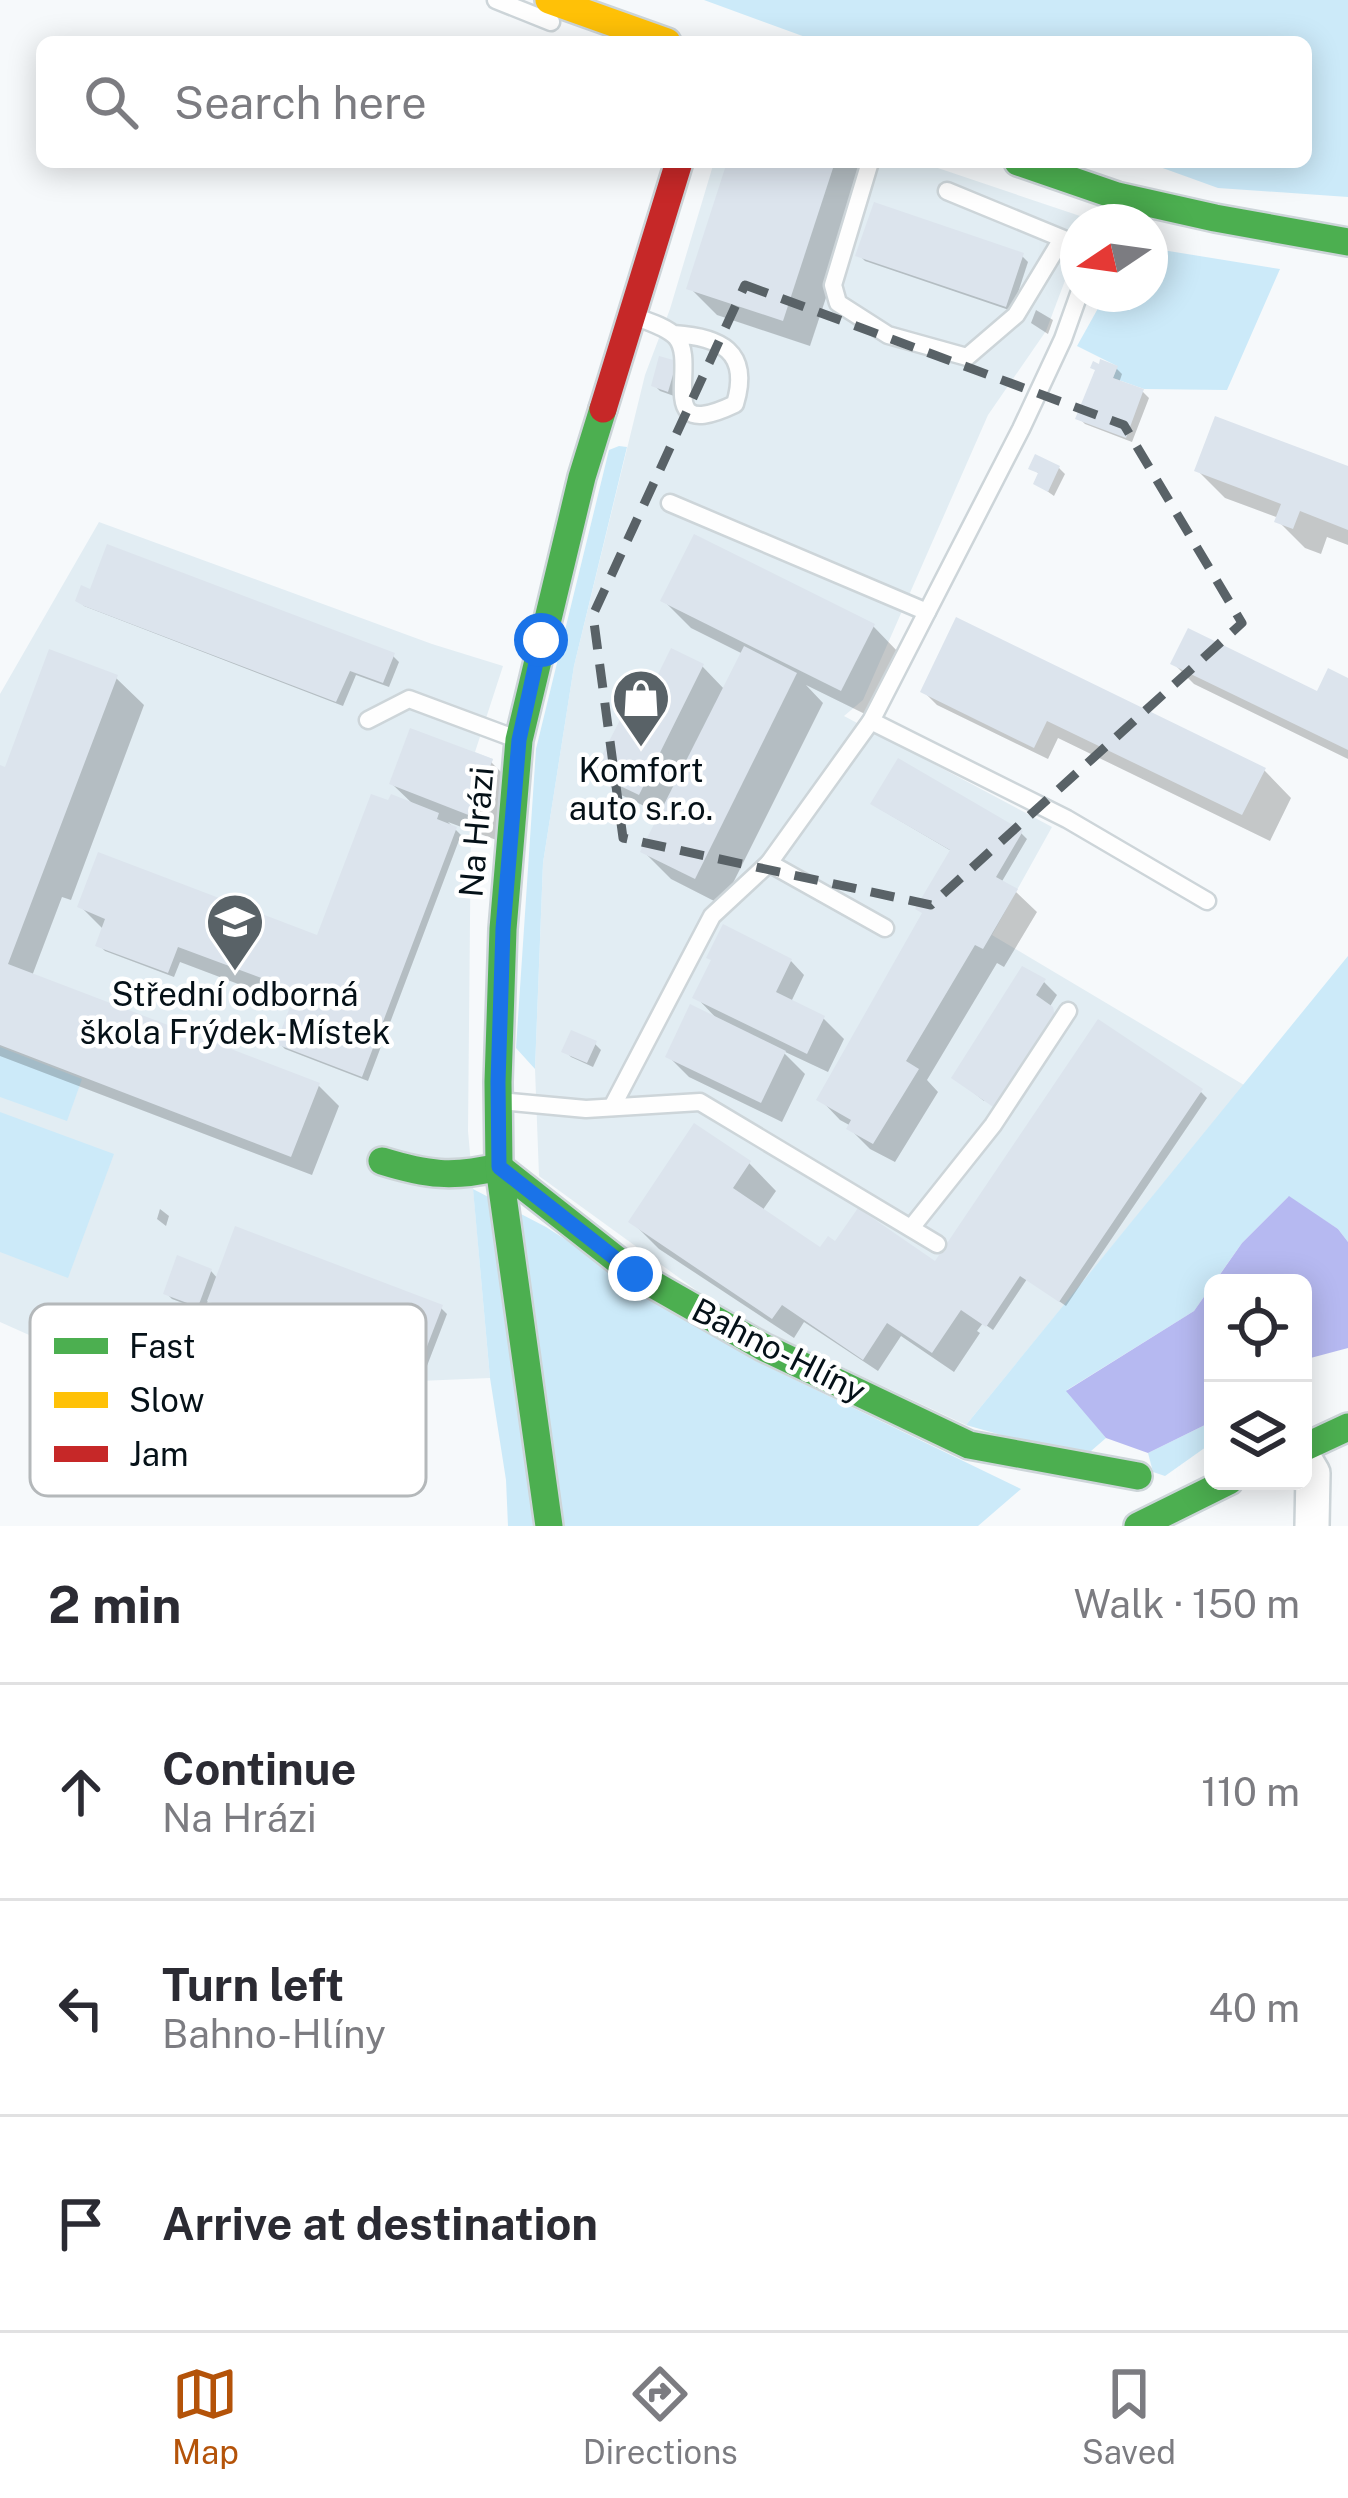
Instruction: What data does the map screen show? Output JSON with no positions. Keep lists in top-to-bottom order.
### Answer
{
  "streets": {
    "street": ["Na Hrázi", "Bahno-Hlíny"]
  },
  "crossings": [
    ["Na Hrázi", "Bahno-Hlíny"]
  ],
  "places": {
    "shop": ["Komfort auto s.r.o."],
    "school or university": ["Střední odborná škola Frýdek-Místek"]
  },
  "legend": ["Fast", "Slow", "Jam"],
  "north": "left",
  "page": {
    "search": "Search here",
    "heading": ["2 min", "Walk · 150 m"],
    "list": [
      ["Continue", "Na Hrázi", "110 m"],
      ["Turn left", "Bahno-Hlíny", "40 m"],
      "Arrive at destination"
    ],
    "nav": ["Map", "Directions", "Saved"]
  }
}
